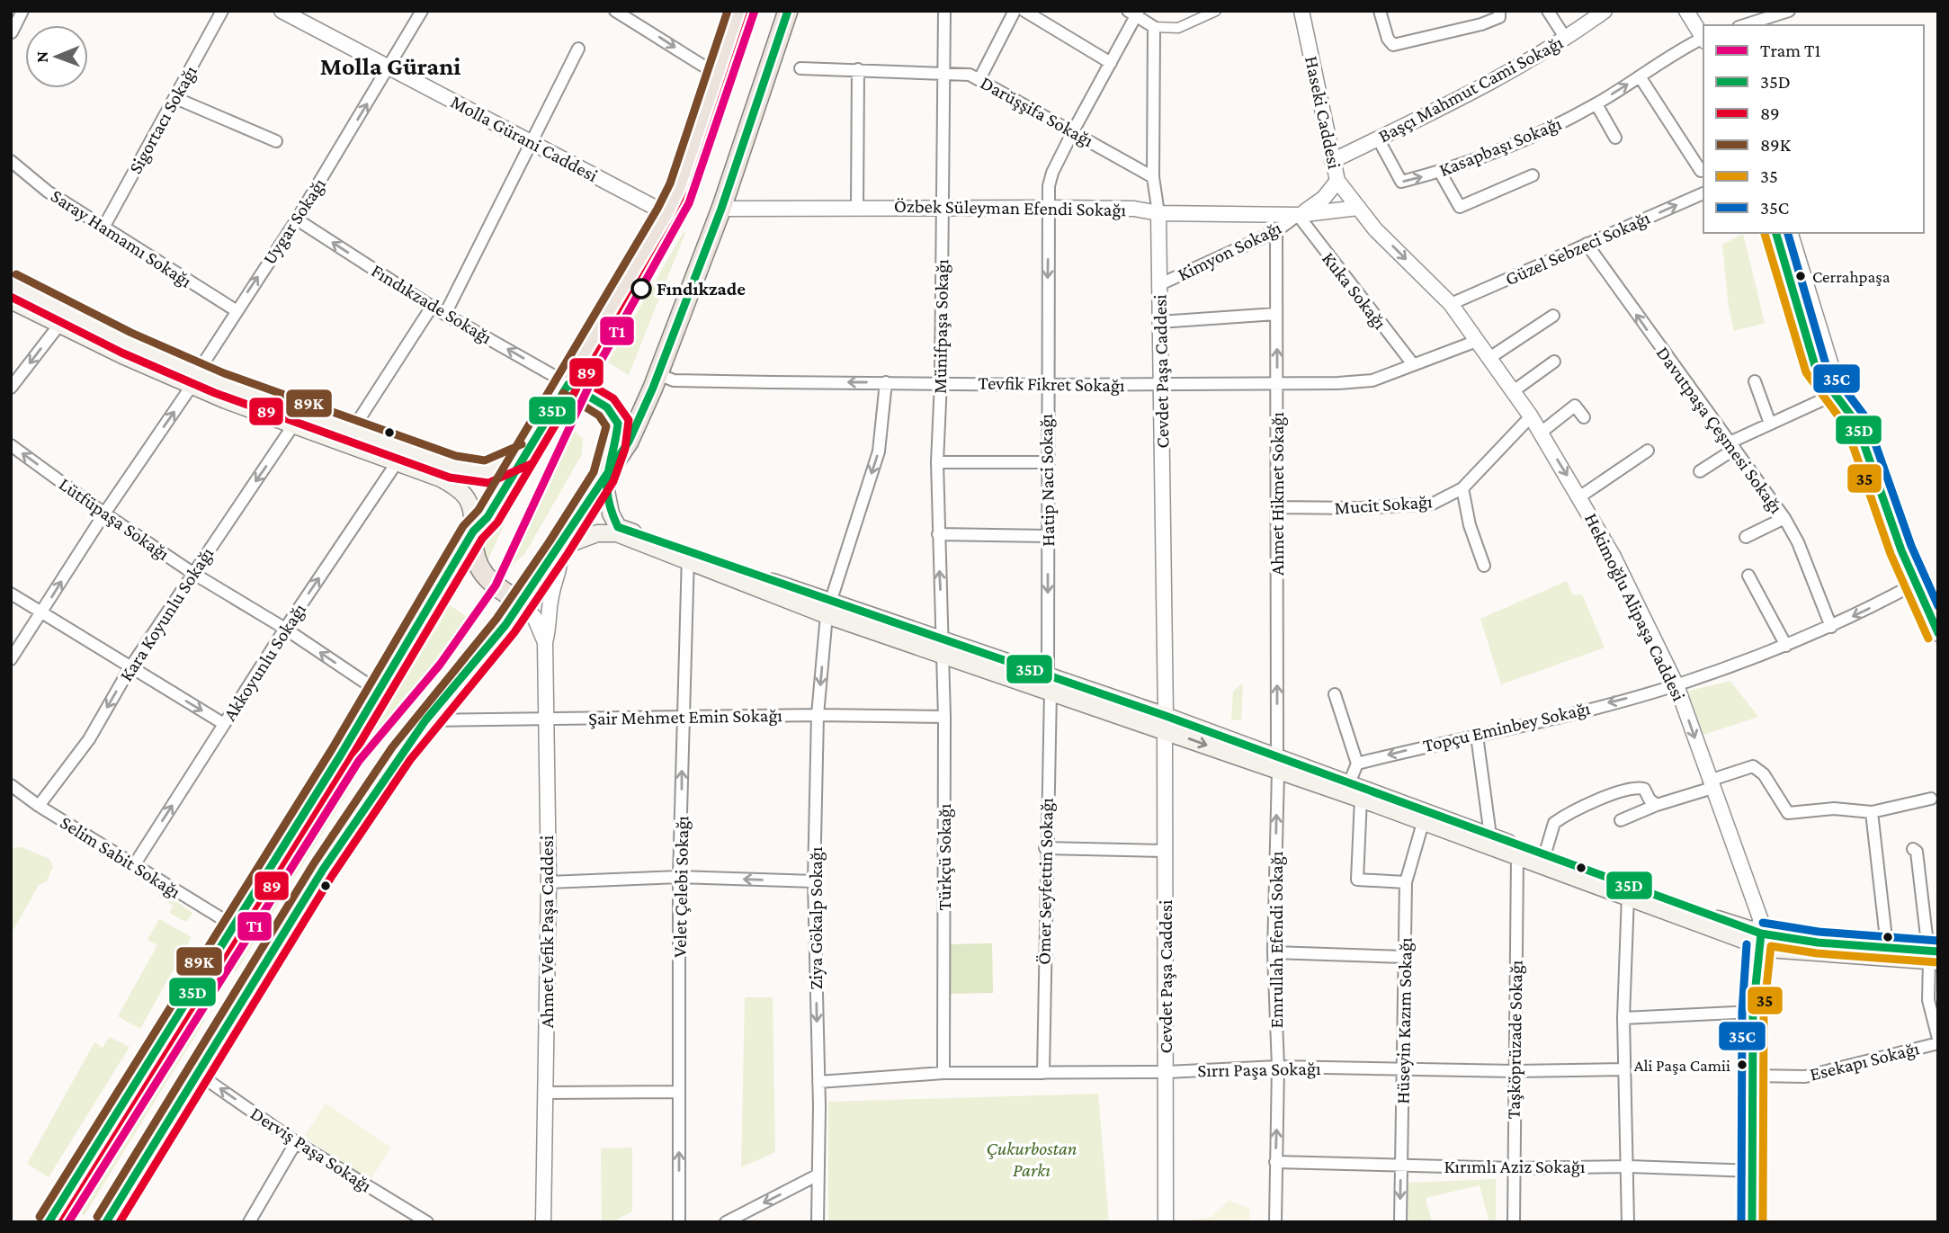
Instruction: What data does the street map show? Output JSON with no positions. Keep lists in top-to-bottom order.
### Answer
{
  "streets": {
    "street": [
      "Başçı Mahmut Cami Sokağı",
      "Darüşşifa Sokağı",
      "Haseki Caddesi",
      "Sigortacı Sokağı",
      "Molla Gürani Caddesi",
      "Kasapbaşı Sokağı",
      "Özbek Süleyman Efendi Sokağı",
      "Uygar Sokağı",
      "Saray Hamamı Sokağı",
      "Güzel Sebzeci Sokağı",
      "Kimyon Sokağı",
      "Kuka Sokağı",
      "Fındıkzade Sokağı",
      "Münifpaşa Sokağı",
      "Cevdet Paşa Caddesi",
      "Tevfik Fikret Sokağı",
      "Davutpaşa Çeşmesi Sokağı",
      "Hatip Naci Sokağı",
      "Ahmet Hikmet Sokağı",
      "Mucit Sokağı",
      "Lütfüpaşa Sokağı",
      "Hekimoğlu Alipaşa Caddesi",
      "Kara Koyunlu Sokağı",
      "Akkoyunlu Sokağı",
      "Şair Mehmet Emin Sokağı",
      "Topçu Eminbey Sokağı",
      "Selim Sabit Sokağı",
      "Türkçü Sokağı",
      "Ömer Seyfettin Sokağı",
      "Velet Çelebi Sokağı",
      "Ziya Gökalp Sokağı",
      "Ahmet Vefik Paşa Caddesi",
      "Emrullah Efendi Sokağı",
      "Hüseyin Kazım Sokağı",
      "Taşköprüzade Sokağı",
      "Esekapı Sokağı",
      "Sırrı Paşa Sokağı",
      "Derviş Paşa Sokağı",
      "Kırımlı Aziz Sokağı"
    ]
  },
  "crossings": [
    ["Başçı Mahmut Cami Sokağı", "Haseki Caddesi"],
    ["Başçı Mahmut Cami Sokağı", "Kasapbaşı Sokağı"],
    ["Darüşşifa Sokağı", "Münifpaşa Sokağı"],
    ["Darüşşifa Sokağı", "Cevdet Paşa Caddesi"],
    ["Darüşşifa Sokağı", "Hatip Naci Sokağı"],
    ["Haseki Caddesi", "Özbek Süleyman Efendi Sokağı"],
    ["Haseki Caddesi", "Hekimoğlu Alipaşa Caddesi"],
    ["Sigortacı Sokağı", "Saray Hamamı Sokağı"],
    ["Molla Gürani Caddesi", "Uygar Sokağı"],
    ["Özbek Süleyman Efendi Sokağı", "Kimyon Sokağı"],
    ["Özbek Süleyman Efendi Sokağı", "Kuka Sokağı"],
    ["Özbek Süleyman Efendi Sokağı", "Münifpaşa Sokağı"],
    ["Özbek Süleyman Efendi Sokağı", "Cevdet Paşa Caddesi"],
    ["Özbek Süleyman Efendi Sokağı", "Hatip Naci Sokağı"],
    ["Özbek Süleyman Efendi Sokağı", "Hekimoğlu Alipaşa Caddesi"],
    ["Uygar Sokağı", "Saray Hamamı Sokağı"],
    ["Uygar Sokağı", "Fındıkzade Sokağı"],
    ["Uygar Sokağı", "Lütfüpaşa Sokağı"],
    ["Güzel Sebzeci Sokağı", "Davutpaşa Çeşmesi Sokağı"],
    ["Güzel Sebzeci Sokağı", "Hekimoğlu Alipaşa Caddesi"],
    ["Kimyon Sokağı", "Kuka Sokağı"],
    ["Kimyon Sokağı", "Cevdet Paşa Caddesi"],
    ["Kimyon Sokağı", "Ahmet Hikmet Sokağı"],
    ["Kuka Sokağı", "Tevfik Fikret Sokağı"],
    ["Münifpaşa Sokağı", "Tevfik Fikret Sokağı"],
    ["Münifpaşa Sokağı", "Türkçü Sokağı"],
    ["Cevdet Paşa Caddesi", "Tevfik Fikret Sokağı"],
    ["Cevdet Paşa Caddesi", "Sırrı Paşa Sokağı"],
    ["Tevfik Fikret Sokağı", "Hatip Naci Sokağı"],
    ["Tevfik Fikret Sokağı", "Ahmet Hikmet Sokağı"],
    ["Tevfik Fikret Sokağı", "Hekimoğlu Alipaşa Caddesi"],
    ["Tevfik Fikret Sokağı", "Ziya Gökalp Sokağı"],
    ["Davutpaşa Çeşmesi Sokağı", "Topçu Eminbey Sokağı"],
    ["Hatip Naci Sokağı", "Ömer Seyfettin Sokağı"],
    ["Ahmet Hikmet Sokağı", "Mucit Sokağı"],
    ["Ahmet Hikmet Sokağı", "Emrullah Efendi Sokağı"],
    ["Mucit Sokağı", "Hekimoğlu Alipaşa Caddesi"],
    ["Lütfüpaşa Sokağı", "Kara Koyunlu Sokağı"],
    ["Lütfüpaşa Sokağı", "Akkoyunlu Sokağı"],
    ["Hekimoğlu Alipaşa Caddesi", "Topçu Eminbey Sokağı"],
    ["Hekimoğlu Alipaşa Caddesi", "Esekapı Sokağı"],
    ["Hekimoğlu Alipaşa Caddesi", "Kırımlı Aziz Sokağı"],
    ["Kara Koyunlu Sokağı", "Selim Sabit Sokağı"],
    ["Akkoyunlu Sokağı", "Selim Sabit Sokağı"],
    ["Şair Mehmet Emin Sokağı", "Türkçü Sokağı"],
    ["Şair Mehmet Emin Sokağı", "Velet Çelebi Sokağı"],
    ["Şair Mehmet Emin Sokağı", "Ziya Gökalp Sokağı"],
    ["Şair Mehmet Emin Sokağı", "Ahmet Vefik Paşa Caddesi"],
    ["Türkçü Sokağı", "Sırrı Paşa Sokağı"],
    ["Ömer Seyfettin Sokağı", "Sırrı Paşa Sokağı"],
    ["Ziya Gökalp Sokağı", "Sırrı Paşa Sokağı"],
    ["Emrullah Efendi Sokağı", "Sırrı Paşa Sokağı"],
    ["Emrullah Efendi Sokağı", "Kırımlı Aziz Sokağı"],
    ["Hüseyin Kazım Sokağı", "Sırrı Paşa Sokağı"],
    ["Hüseyin Kazım Sokağı", "Kırımlı Aziz Sokağı"],
    ["Taşköprüzade Sokağı", "Sırrı Paşa Sokağı"],
    ["Taşköprüzade Sokağı", "Kırımlı Aziz Sokağı"]
  ],
  "one_way": [
    "Uygar Sokağı",
    "Güzel Sebzeci Sokağı",
    "Fındıkzade Sokağı",
    "Davutpaşa Çeşmesi Sokağı",
    "Hatip Naci Sokağı",
    "Ahmet Hikmet Sokağı",
    "Lütfüpaşa Sokağı",
    "Kara Koyunlu Sokağı",
    "Akkoyunlu Sokağı",
    "Topçu Eminbey Sokağı",
    "Velet Çelebi Sokağı",
    "Ziya Gökalp Sokağı",
    "Emrullah Efendi Sokağı",
    "Derviş Paşa Sokağı"
  ],
  "districts": ["Molla Gürani"],
  "parks": ["Çukurbostan Parkı"],
  "places": ["Cerrahpaşa", "Fındıkzade", "Ali Paşa Camii"],
  "lines": [
    "tram line T1",
    "transit line 35D",
    "transit line 89K",
    "transit line 89",
    "transit line 35C",
    "transit line 35"
  ],
  "legend": [
    "Tram T1",
    "35D",
    "89",
    "89K",
    "35",
    "35C"
  ],
  "north": "left"
}
